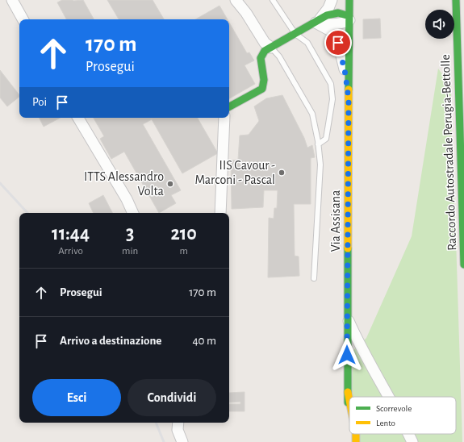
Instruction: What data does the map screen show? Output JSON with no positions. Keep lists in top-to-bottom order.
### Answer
{
  "streets": {
    "main road": ["Raccordo Autostradale Perugia-Bettolle", "Via Assisana"]
  },
  "places": ["IIS Cavour - Marconi - Pascal", "ITTS Alessandro Volta"],
  "legend": ["Scorrevole", "Lento"],
  "page": {
    "turn": ["170 m", "Prosegui"],
    "then": "Poi",
    "eta": [
      "11:44",
      "Arrivo",
      "3",
      "min",
      "210",
      "m"
    ],
    "list": [
      {
        "name": "Prosegui",
        "value": "170 m"
      },
      {
        "name": "Arrivo a destinazione",
        "value": "40 m"
      }
    ],
    "buttons": ["Esci", "Condividi"]
  }
}
